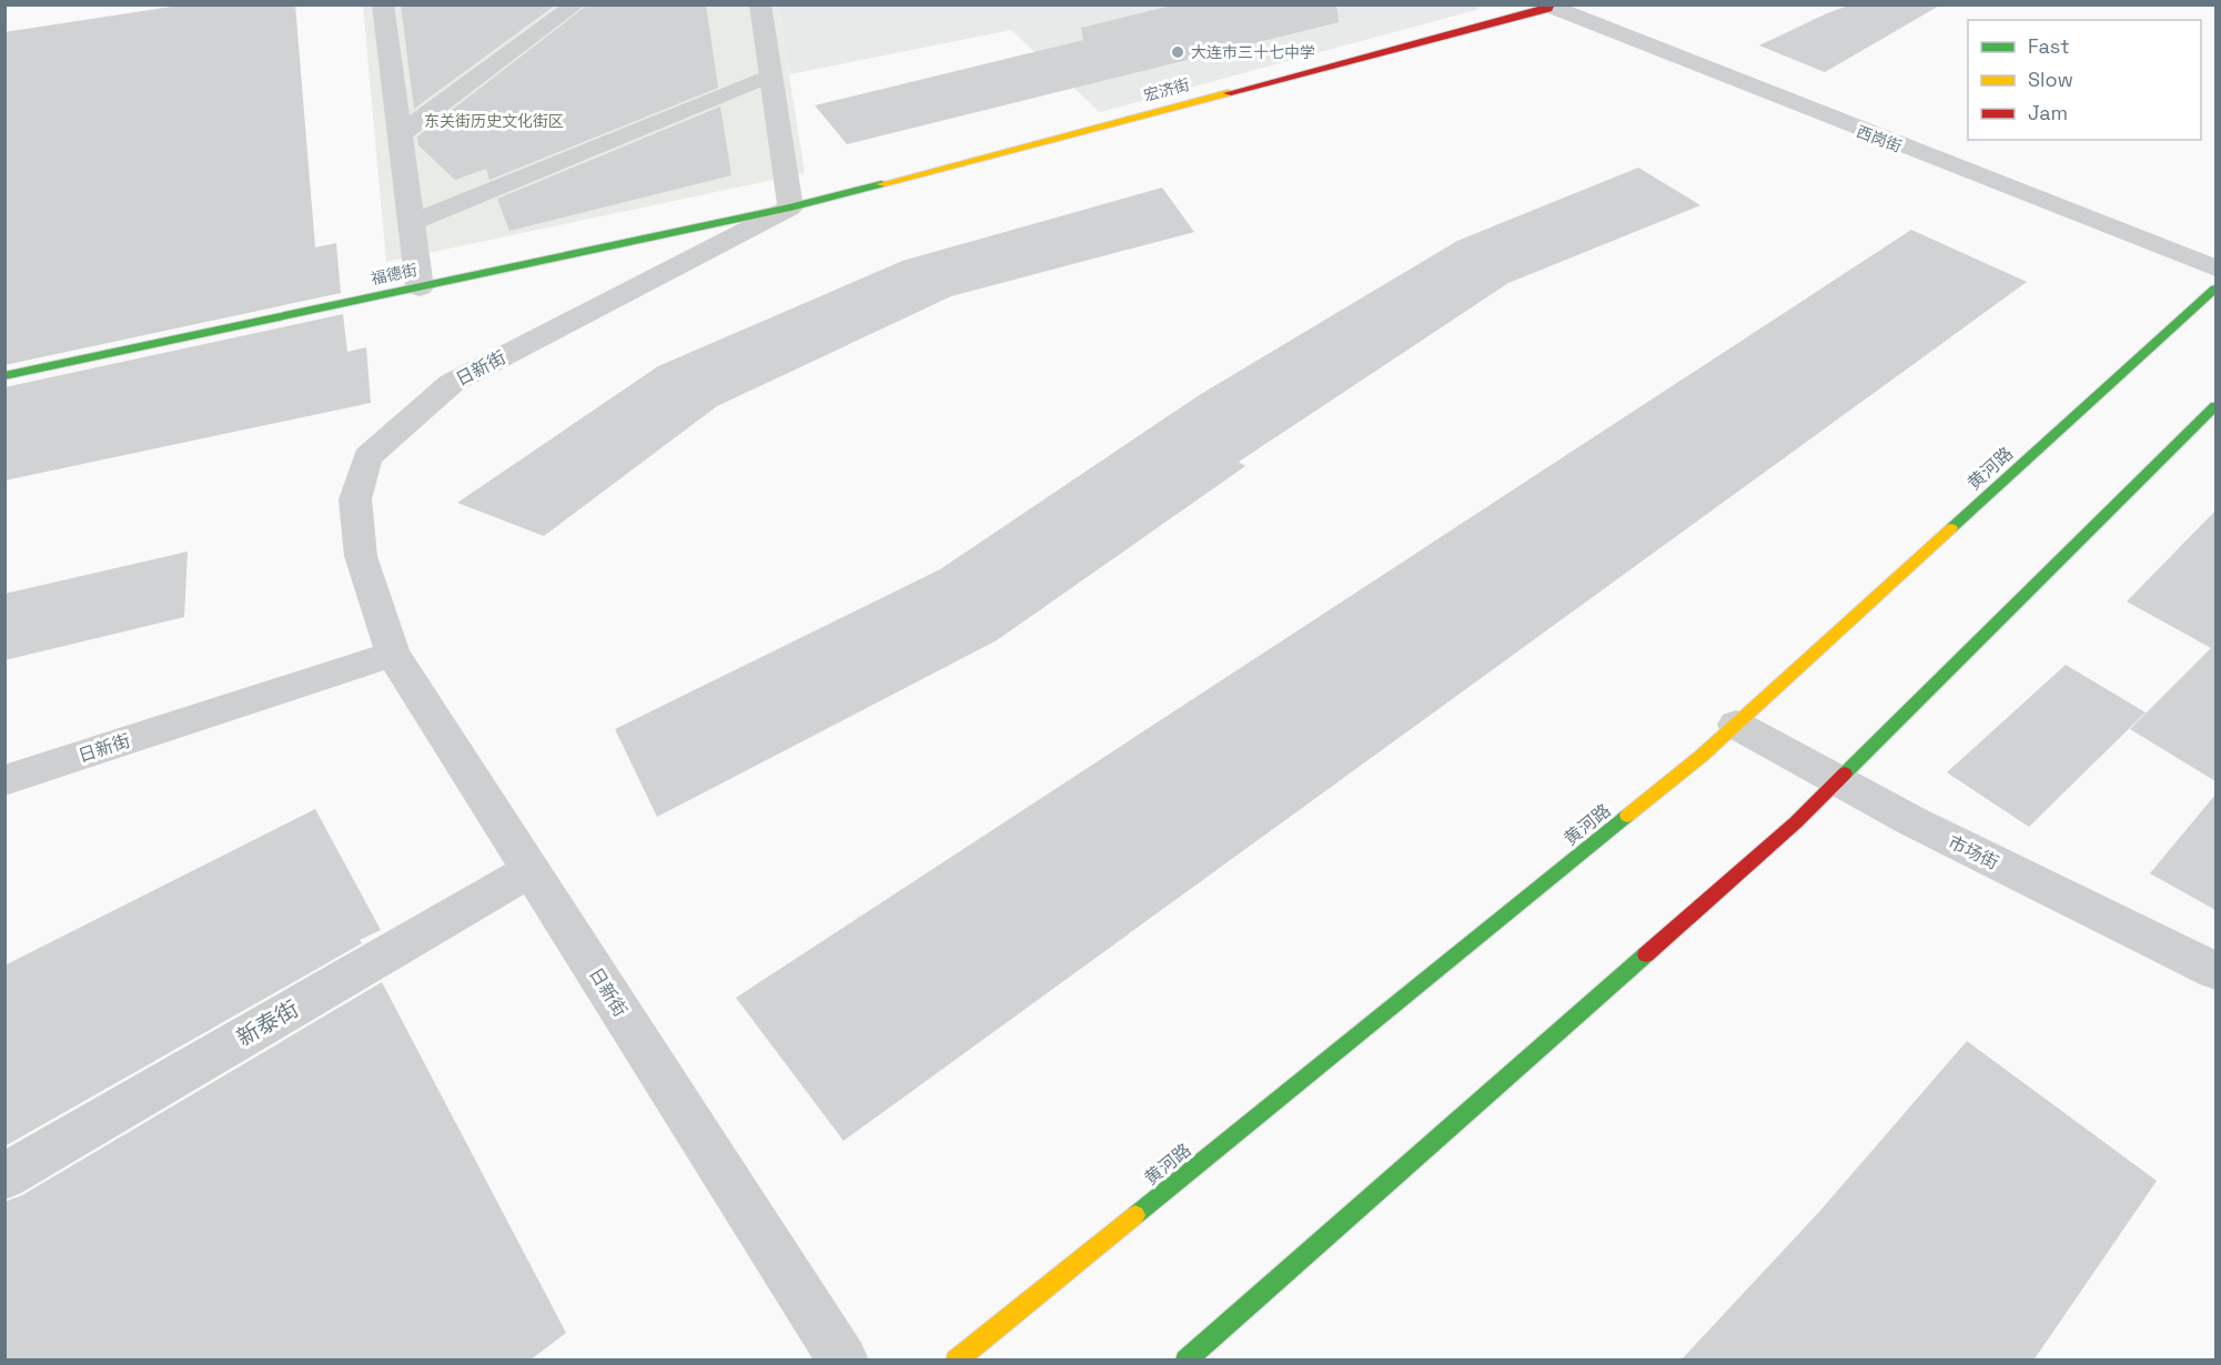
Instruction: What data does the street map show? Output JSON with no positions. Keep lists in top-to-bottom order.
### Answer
{
  "streets": {
    "main road": ["宏济街", "福德街", "黄河路"],
    "street": [
      "西岗街",
      "日新街",
      "市场街",
      "新泰街"
    ]
  },
  "crossings": [
    ["宏济街", "西岗街"],
    ["宏济街", "福德街"],
    ["宏济街", "日新街"],
    ["福德街", "日新街"],
    ["日新街", "新泰街"],
    ["黄河路", "市场街"]
  ],
  "parks": ["东关街历史文化街区"],
  "places": ["大连市三十七中学"],
  "legend": ["Fast", "Slow", "Jam"]
}
